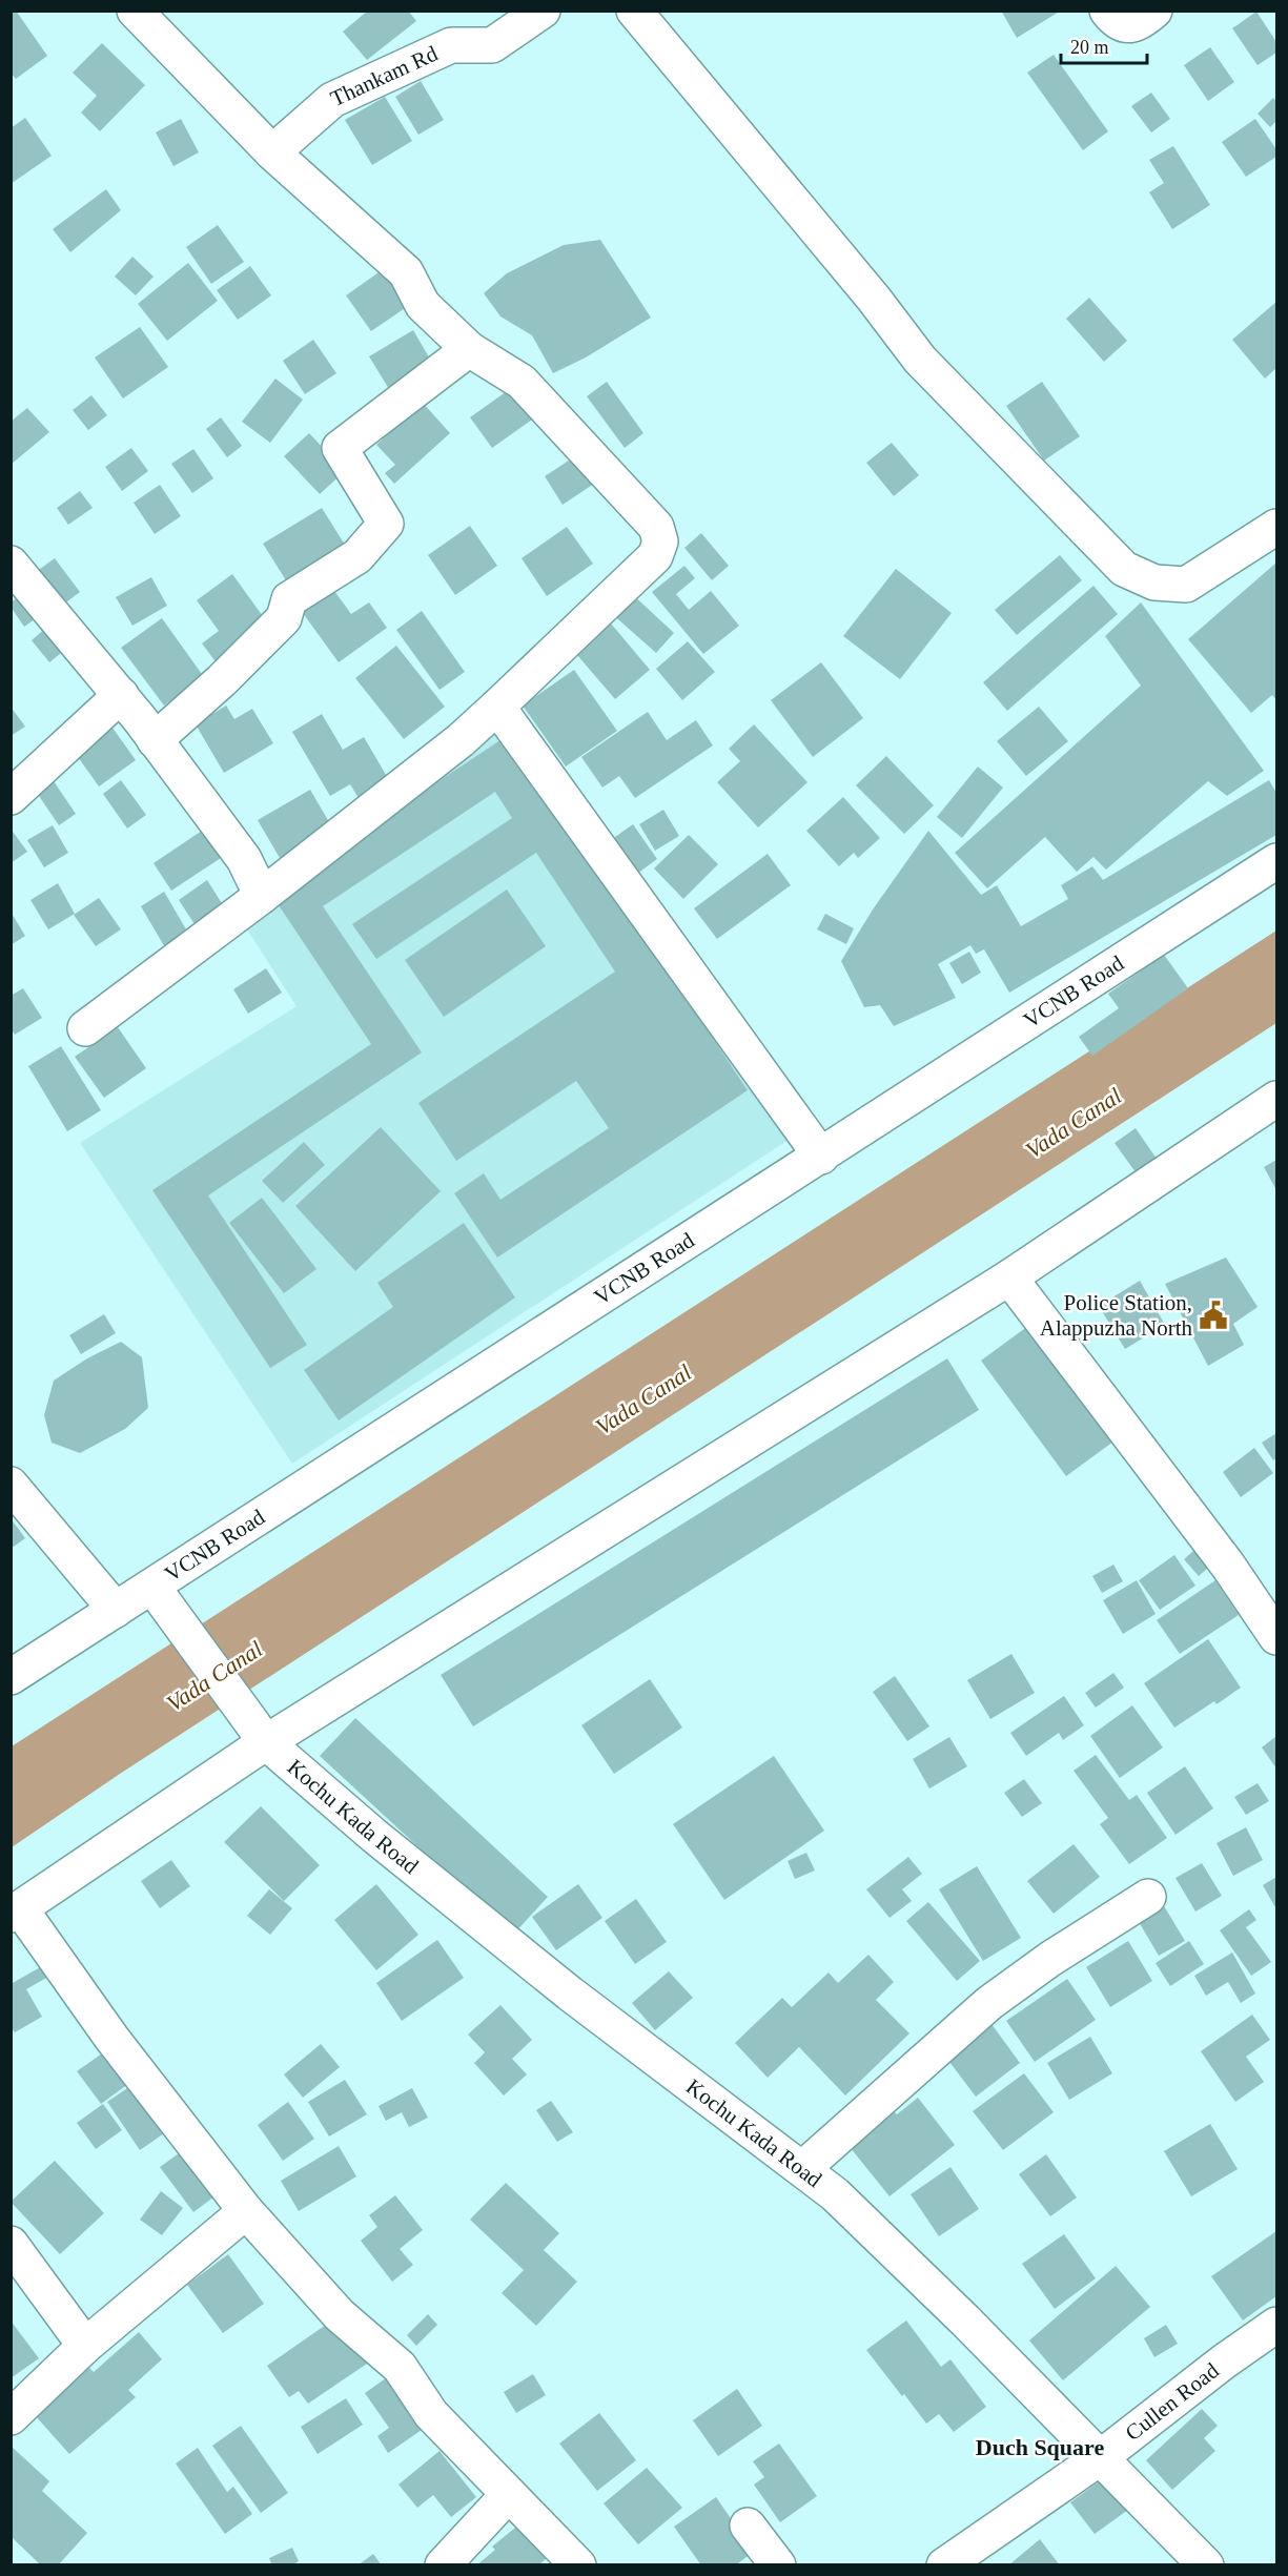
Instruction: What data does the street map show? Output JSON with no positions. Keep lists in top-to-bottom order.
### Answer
{
  "streets": {
    "street": [
      "Thankam Rd",
      "VCNB Road",
      "Kochu Kada Road",
      "Cullen Road"
    ]
  },
  "crossings": [
    ["VCNB Road", "Kochu Kada Road"],
    ["Kochu Kada Road", "Cullen Road"]
  ],
  "districts": ["Duch Square"],
  "water": ["Vada Canal"],
  "places": {
    "public building": ["Police Station, Alappuzha North"]
  },
  "scale_bar": "20 m"
}
